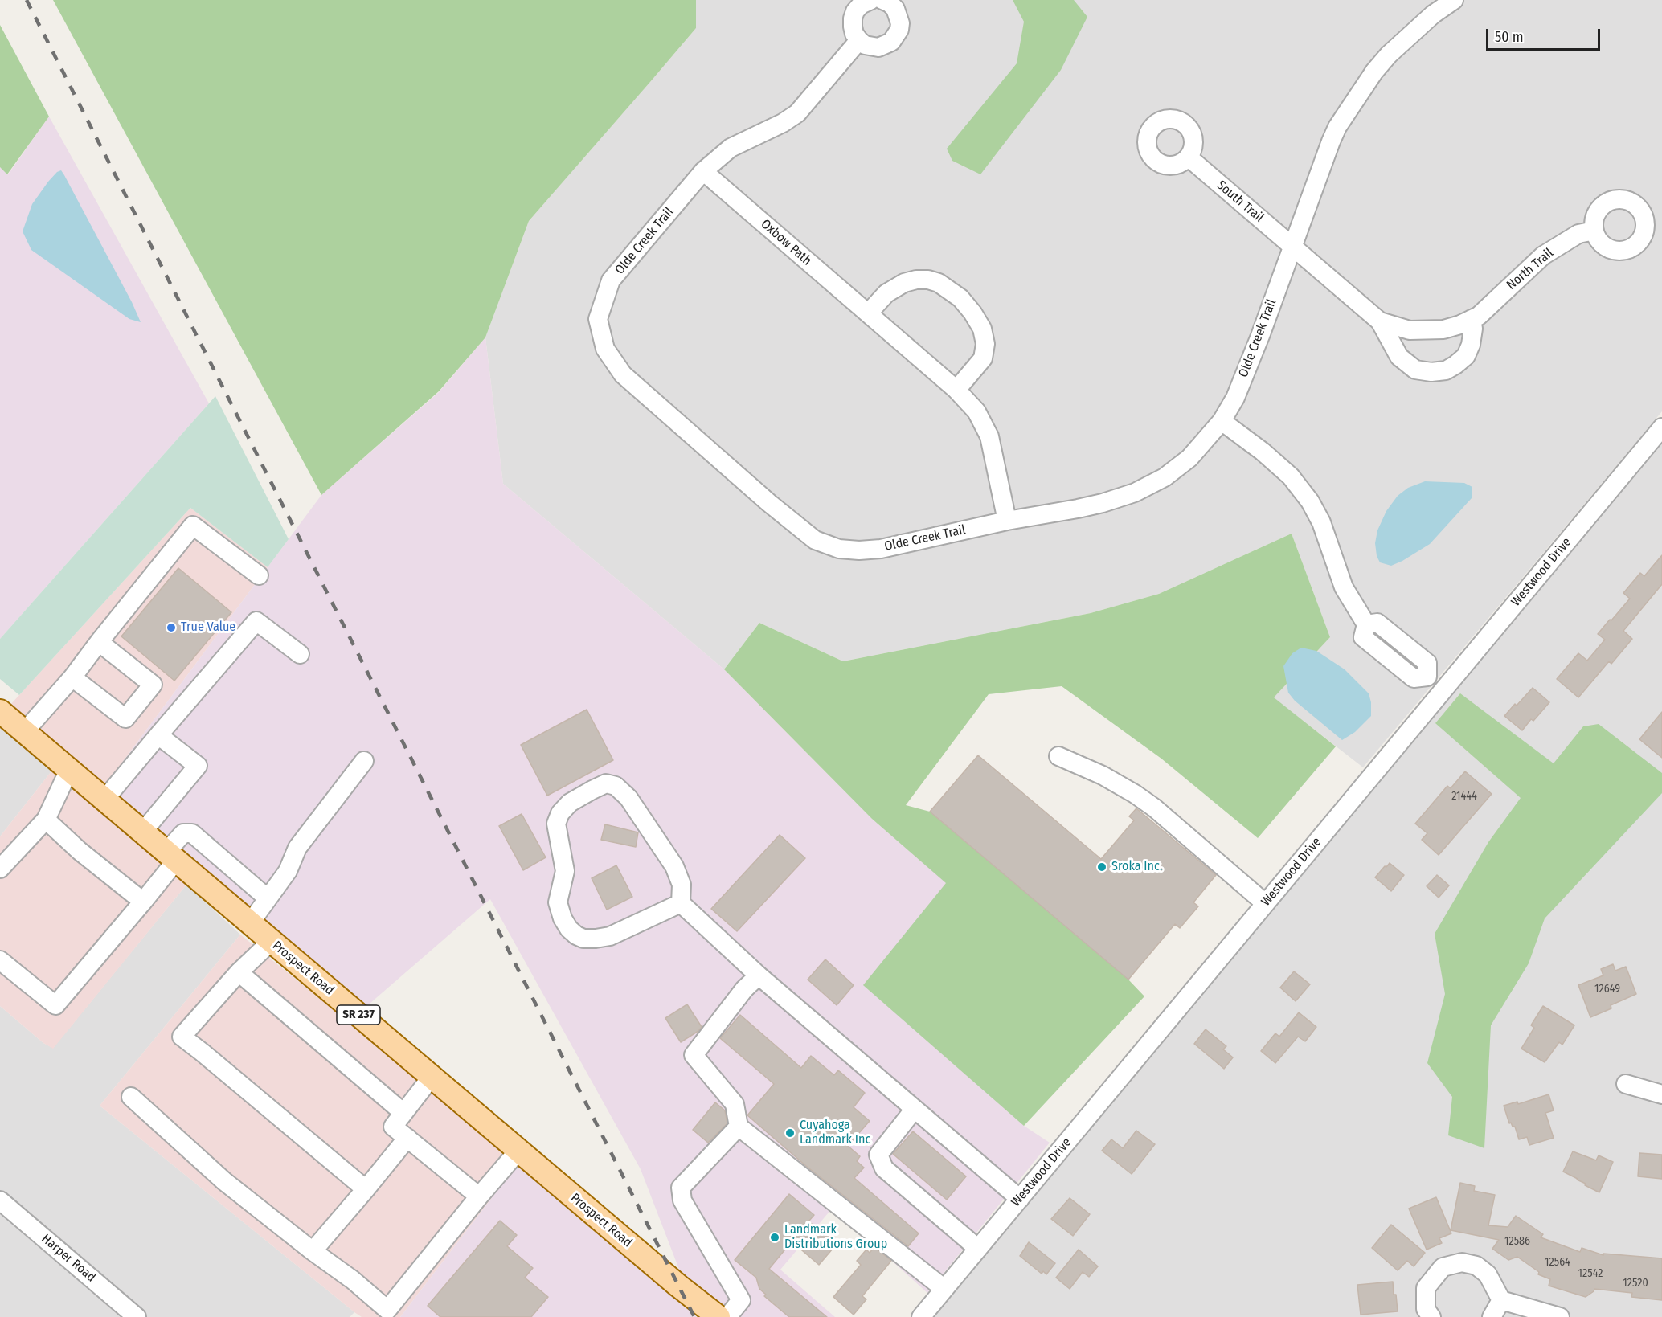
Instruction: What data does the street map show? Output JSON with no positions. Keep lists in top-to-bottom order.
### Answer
{
  "streets": {
    "main road": ["Prospect Road", "SR 237"],
    "street": [
      "South Trail",
      "Olde Creek Trail",
      "Oxbow Path",
      "North Trail",
      "Westwood Drive",
      "Harper Road"
    ]
  },
  "crossings": [
    ["South Trail", "Olde Creek Trail"],
    ["South Trail", "North Trail"],
    ["Olde Creek Trail", "Oxbow Path"],
    ["Olde Creek Trail", "North Trail"]
  ],
  "places": [
    "True Value",
    "Sroka Inc.",
    "Cuyahoga Landmark Inc",
    "Landmark Distributions Group"
  ],
  "house_numbers": [
    "21444",
    "12649",
    "12586",
    "12564",
    "12542",
    "12520"
  ],
  "scale_bar": "50 m"
}
